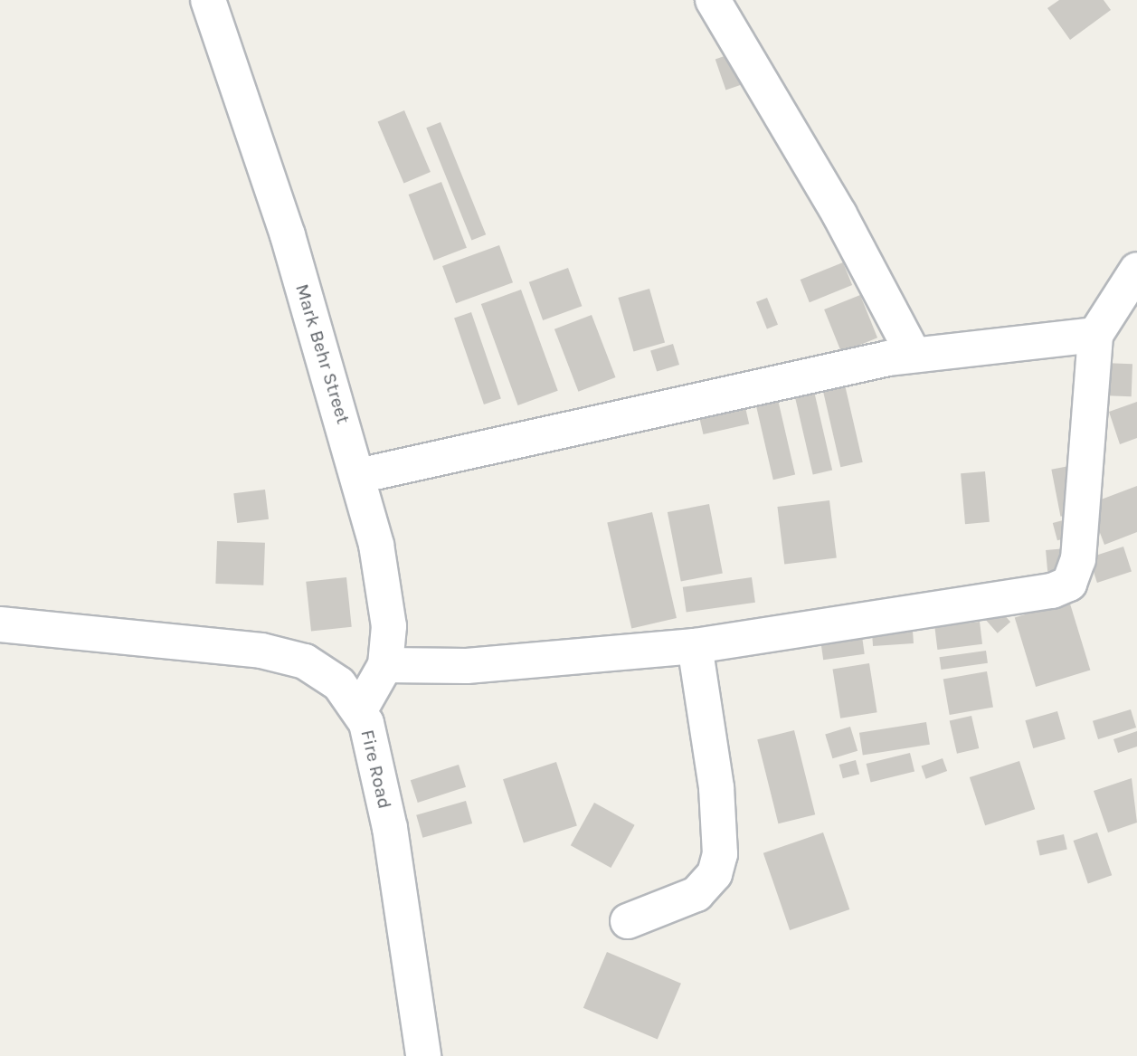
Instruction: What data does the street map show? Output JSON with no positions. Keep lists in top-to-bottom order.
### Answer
{
  "streets": {
    "street": ["Mark Behr Street", "Fire Road"]
  },
  "crossings": [
    ["Mark Behr Street", "Fire Road"]
  ]
}
